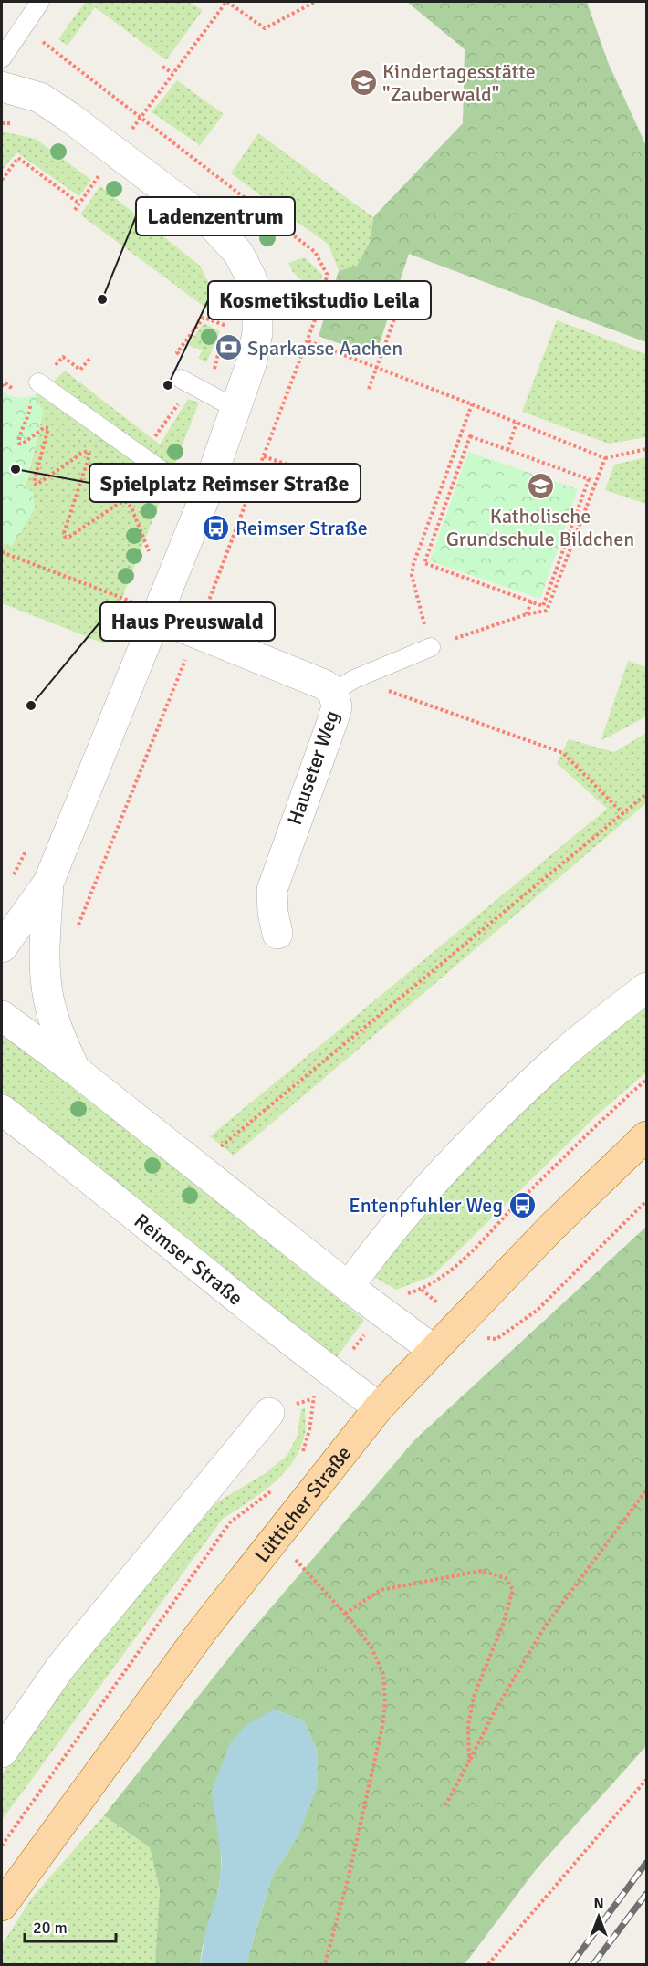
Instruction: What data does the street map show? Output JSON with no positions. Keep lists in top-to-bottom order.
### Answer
{
  "streets": {
    "main road": ["Lütticher Straße"],
    "street": ["Hauseter Weg", "Reimser Straße"]
  },
  "crossings": [
    ["Reimser Straße", "Lütticher Straße"]
  ],
  "places": {
    "school or university": ["Kindertagesstätte \"Zauberwald\"", "Katholische Grundschule Bildchen"],
    "other": [
      "Ladenzentrum",
      "Kosmetikstudio Leila",
      "Spielplatz Reimser Straße",
      "Haus Preuswald"
    ],
    "bank": ["Sparkasse Aachen"],
    "bus stop": ["Reimser Straße", "Entenpfuhler Weg"]
  },
  "scale_bar": "20 m",
  "north": "top"
}
